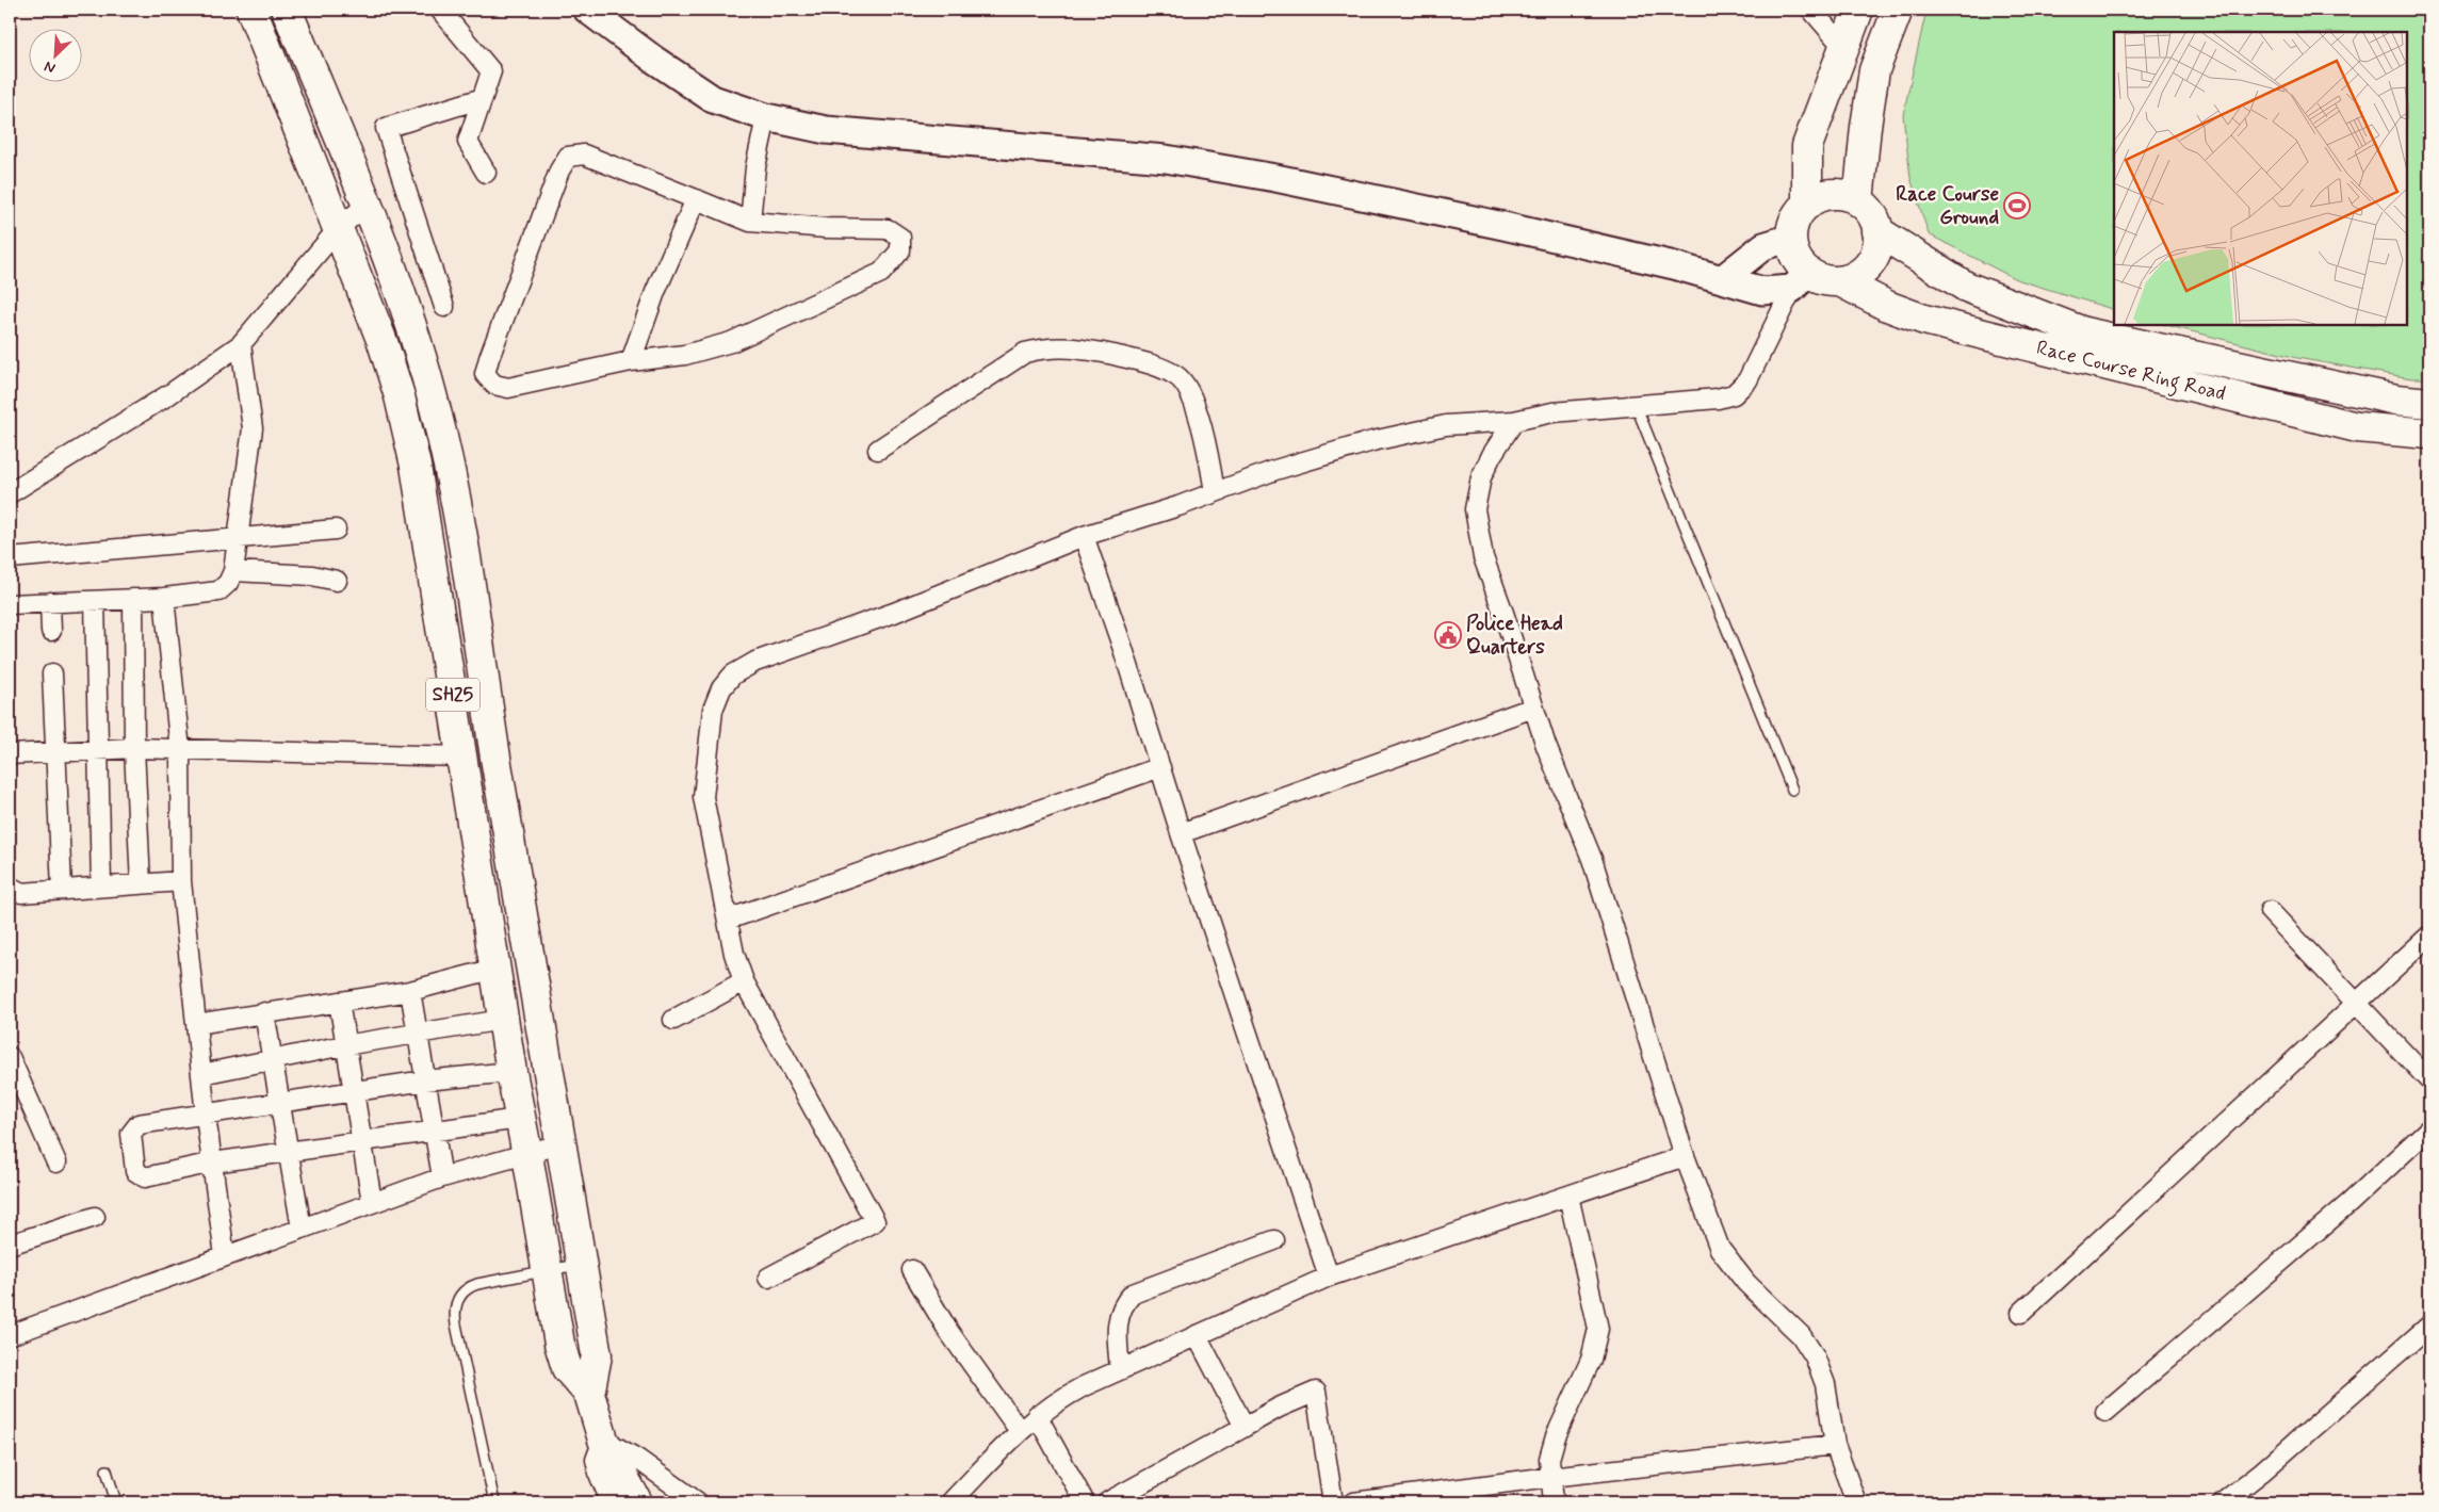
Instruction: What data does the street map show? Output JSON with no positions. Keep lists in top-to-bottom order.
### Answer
{
  "streets": {
    "main road": ["Race Course Ring Road", "SH25"]
  },
  "places": {
    "sports": ["Race Course Ground"],
    "public building": ["Police Head Quarters"]
  },
  "north": "bottom left"
}
